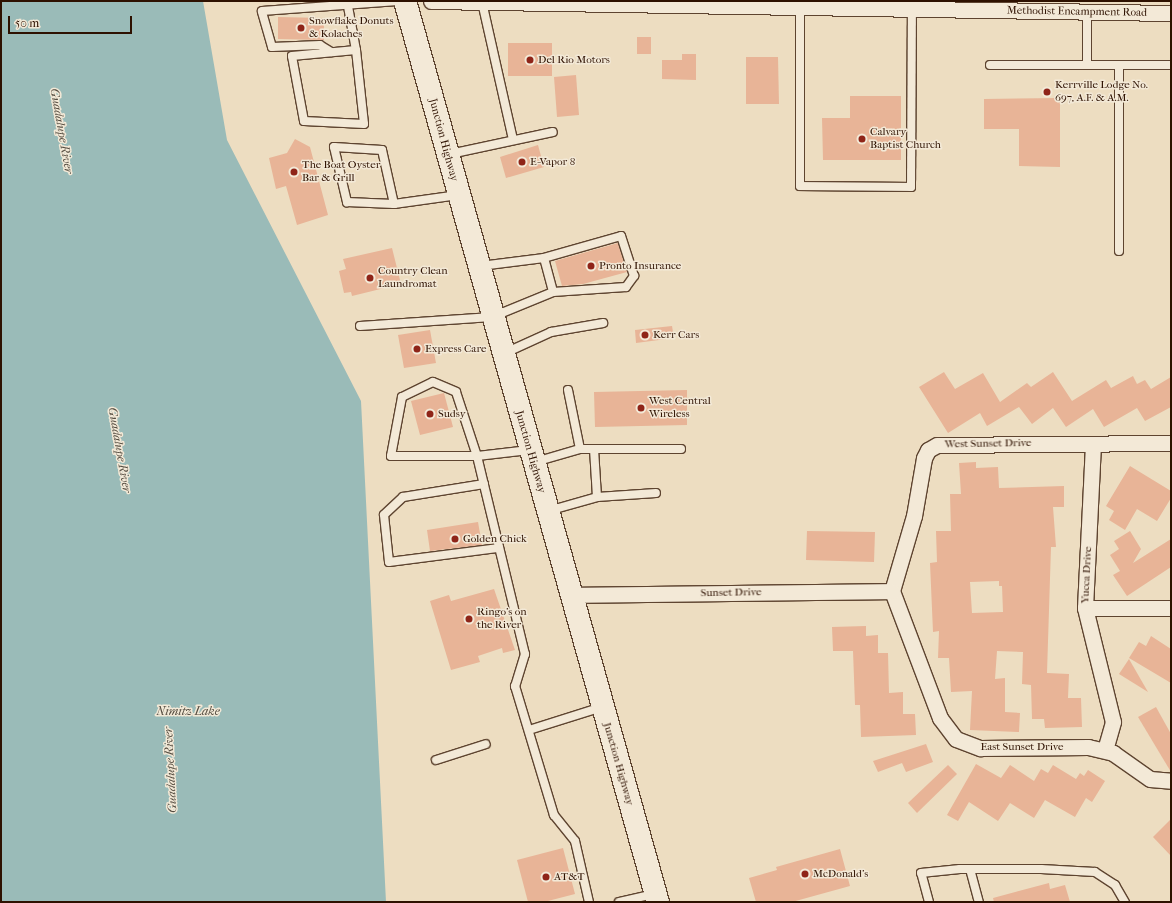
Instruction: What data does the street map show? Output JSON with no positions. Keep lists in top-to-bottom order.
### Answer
{
  "streets": {
    "main road": ["Junction Highway"],
    "street": [
      "Methodist Encampment Road",
      "West Sunset Drive",
      "Yucca Drive",
      "Sunset Drive",
      "East Sunset Drive"
    ]
  },
  "crossings": [
    ["Junction Highway", "Sunset Drive"],
    ["West Sunset Drive", "Yucca Drive"],
    ["West Sunset Drive", "Sunset Drive"],
    ["West Sunset Drive", "East Sunset Drive"],
    ["Yucca Drive", "East Sunset Drive"],
    ["Sunset Drive", "East Sunset Drive"]
  ],
  "water": ["Guadalupe River", "Nimitz Lake"],
  "places": [
    "Snowflake Donuts & Kolaches",
    "Del Rio Motors",
    "Kerrville Lodge No. 697, A.F. & A.M.",
    "Calvary Baptist Church",
    "E-Vapor 8",
    "The Boat Oyster Bar & Grill",
    "Pronto Insurance",
    "Country Clean Laundromat",
    "Kerr Cars",
    "Express Care",
    "West Central Wireless",
    "Sudsy",
    "Golden Chick",
    "Ringo's on the River",
    "McDonald's",
    "AT&T"
  ],
  "scale_bar": "50 m"
}
